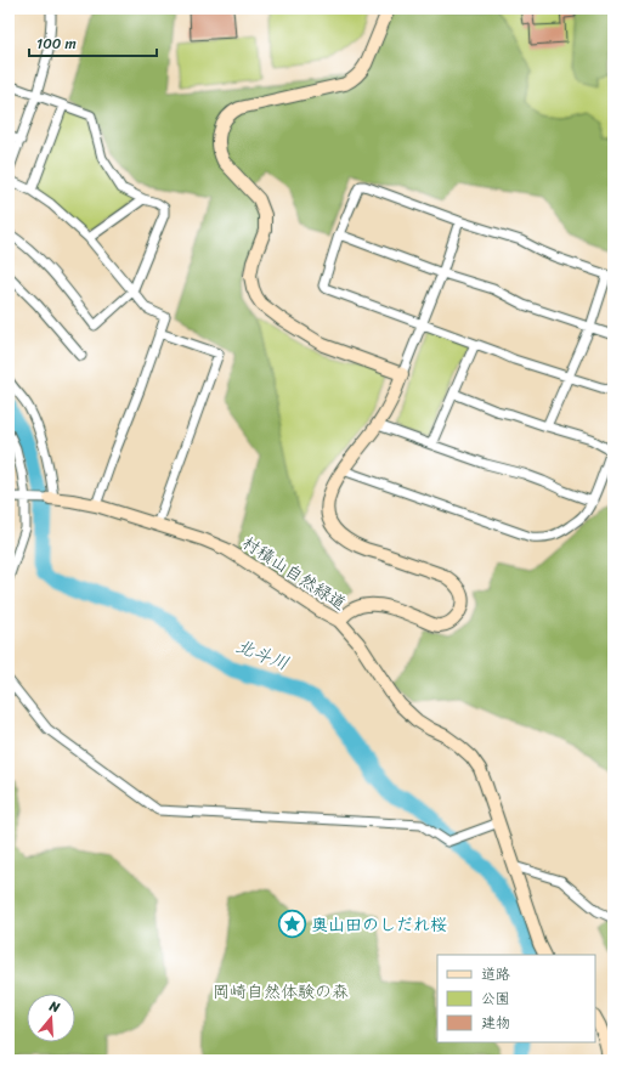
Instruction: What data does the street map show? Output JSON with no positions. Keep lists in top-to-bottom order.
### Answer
{
  "streets": {
    "street": ["村積山自然緑道"]
  },
  "water": ["北斗川"],
  "parks": ["岡崎自然体験の森"],
  "places": {
    "place": ["奥山田のしだれ桜"]
  },
  "legend": ["道路", "公園", "建物"],
  "scale_bar": "100 m",
  "north": "top"
}
